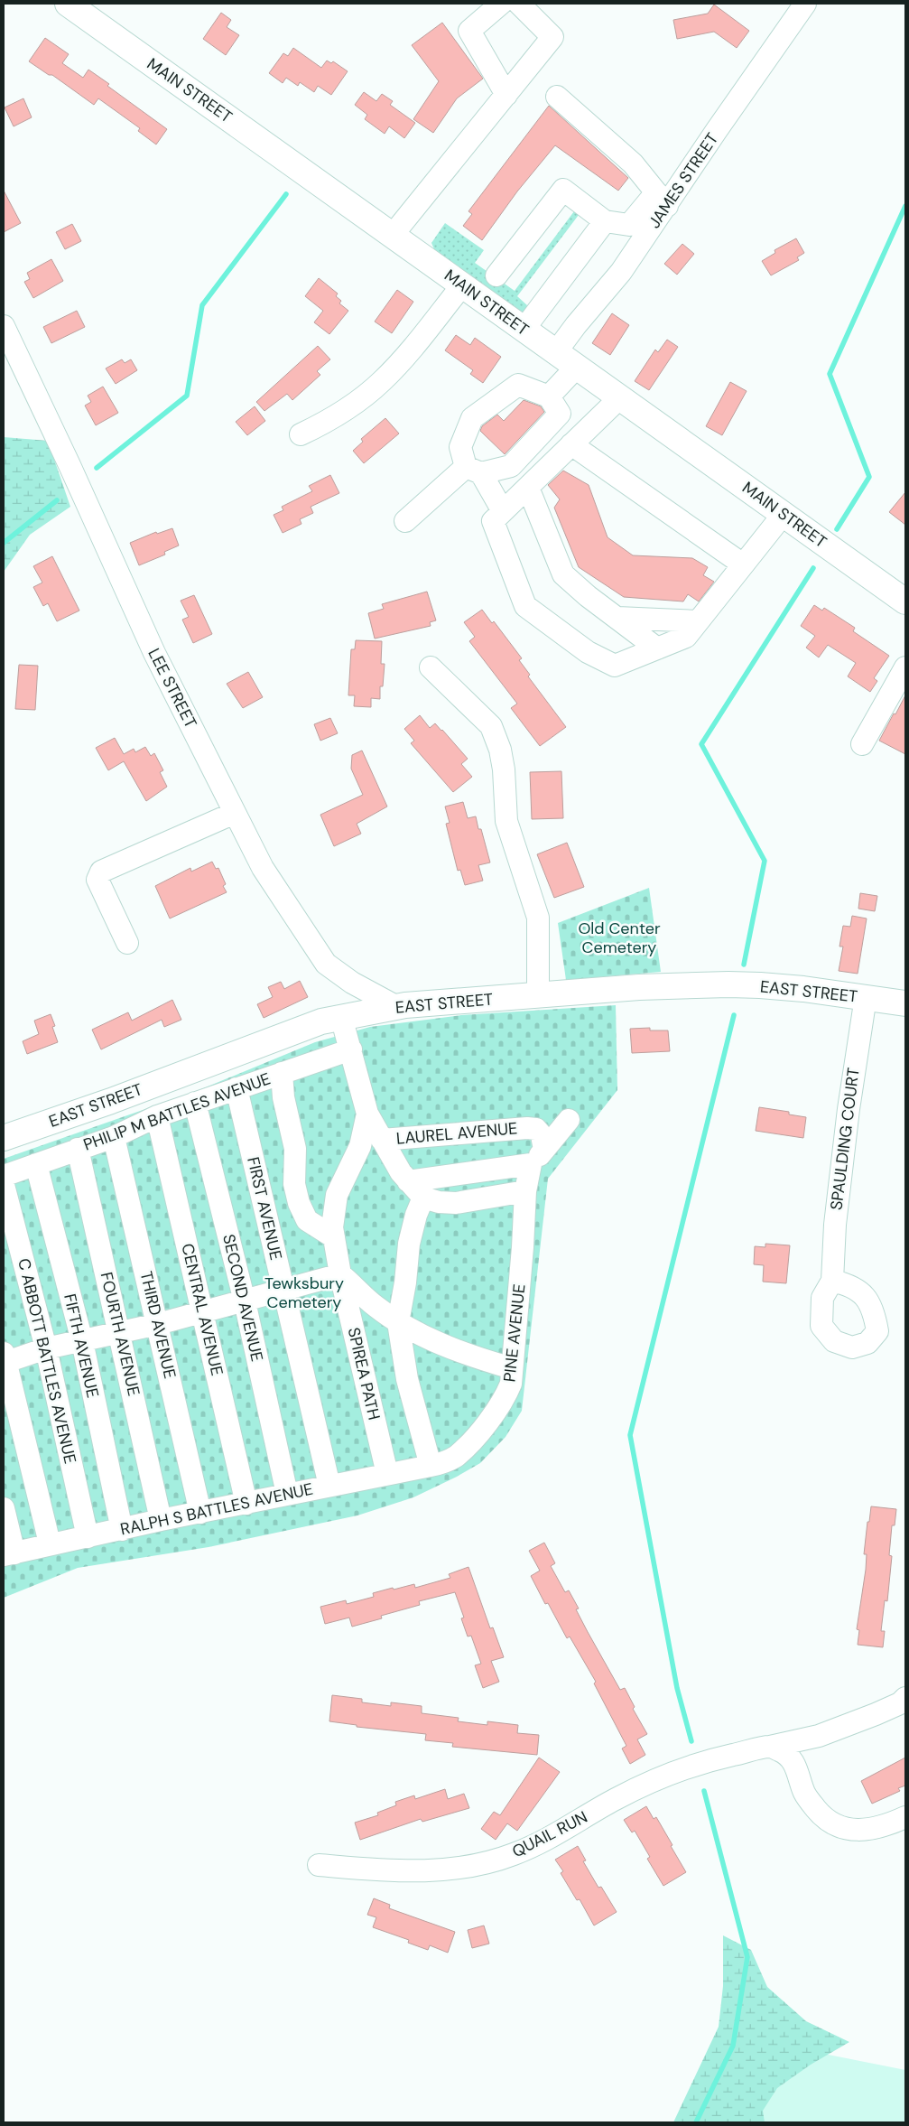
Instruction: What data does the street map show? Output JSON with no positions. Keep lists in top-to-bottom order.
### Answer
{
  "streets": {
    "main road": ["MAIN STREET", "EAST STREET"],
    "street": [
      "JAMES STREET",
      "LEE STREET",
      "PHILIP M BATTLES AVENUE",
      "LAUREL AVENUE",
      "SPAULDING COURT",
      "FIRST AVENUE",
      "SECOND AVENUE",
      "CENTRAL AVENUE",
      "THIRD AVENUE",
      "PINE AVENUE",
      "FOURTH AVENUE",
      "FIFTH AVENUE",
      "C ABBOTT BATTLES AVENUE",
      "SPIREA PATH",
      "RALPH S BATTLES AVENUE",
      "QUAIL RUN"
    ]
  },
  "crossings": [
    ["MAIN STREET", "JAMES STREET"],
    ["LEE STREET", "EAST STREET"],
    ["EAST STREET", "SPAULDING COURT"],
    ["PHILIP M BATTLES AVENUE", "FIRST AVENUE"],
    ["PHILIP M BATTLES AVENUE", "SECOND AVENUE"],
    ["PHILIP M BATTLES AVENUE", "CENTRAL AVENUE"],
    ["PHILIP M BATTLES AVENUE", "THIRD AVENUE"],
    ["PHILIP M BATTLES AVENUE", "FOURTH AVENUE"],
    ["PHILIP M BATTLES AVENUE", "FIFTH AVENUE"],
    ["LAUREL AVENUE", "PINE AVENUE"],
    ["FIRST AVENUE", "RALPH S BATTLES AVENUE"],
    ["SECOND AVENUE", "RALPH S BATTLES AVENUE"],
    ["CENTRAL AVENUE", "RALPH S BATTLES AVENUE"],
    ["THIRD AVENUE", "RALPH S BATTLES AVENUE"],
    ["PINE AVENUE", "RALPH S BATTLES AVENUE"],
    ["FOURTH AVENUE", "RALPH S BATTLES AVENUE"],
    ["FIFTH AVENUE", "RALPH S BATTLES AVENUE"],
    ["C ABBOTT BATTLES AVENUE", "RALPH S BATTLES AVENUE"],
    ["SPIREA PATH", "RALPH S BATTLES AVENUE"]
  ],
  "parks": ["Old Center Cemetery", "Tewksbury Cemetery"]
}
